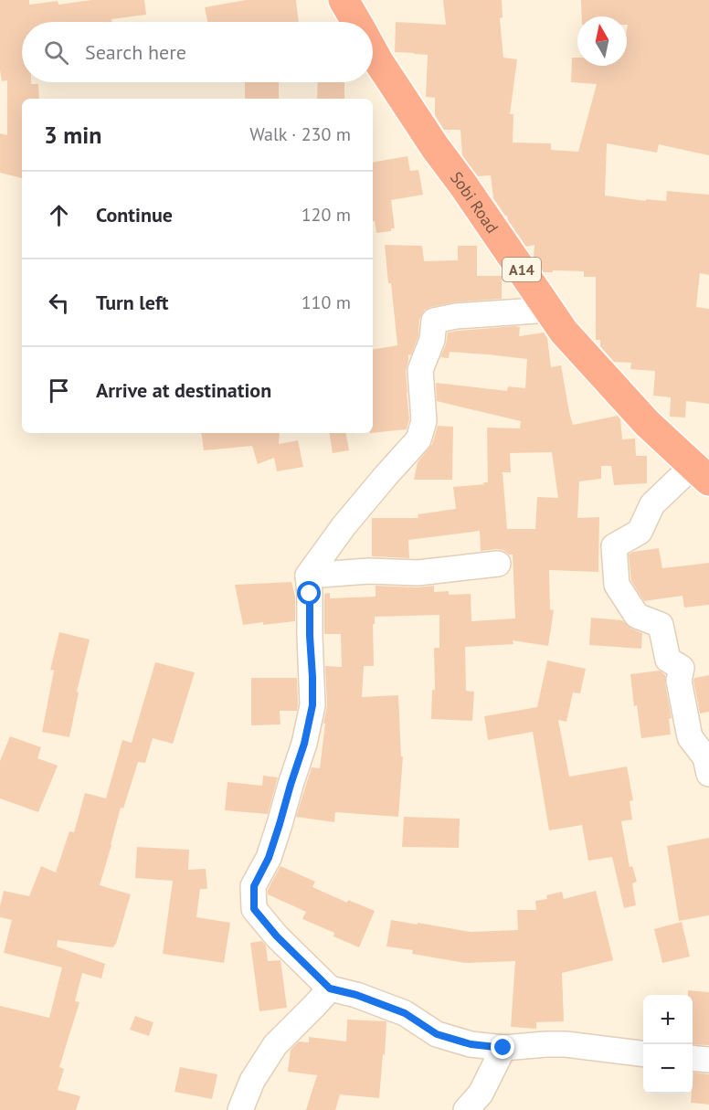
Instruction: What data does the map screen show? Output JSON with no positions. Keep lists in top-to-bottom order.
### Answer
{
  "streets": {
    "highway": ["Sobi Road", "A14"]
  },
  "north": "top",
  "page": {
    "search": "Search here",
    "heading": ["3 min", "Walk · 230 m"],
    "list": [
      ["Continue", "120 m"],
      ["Turn left", "110 m"],
      "Arrive at destination"
    ],
    "map_buttons": ["+", "−"]
  }
}
